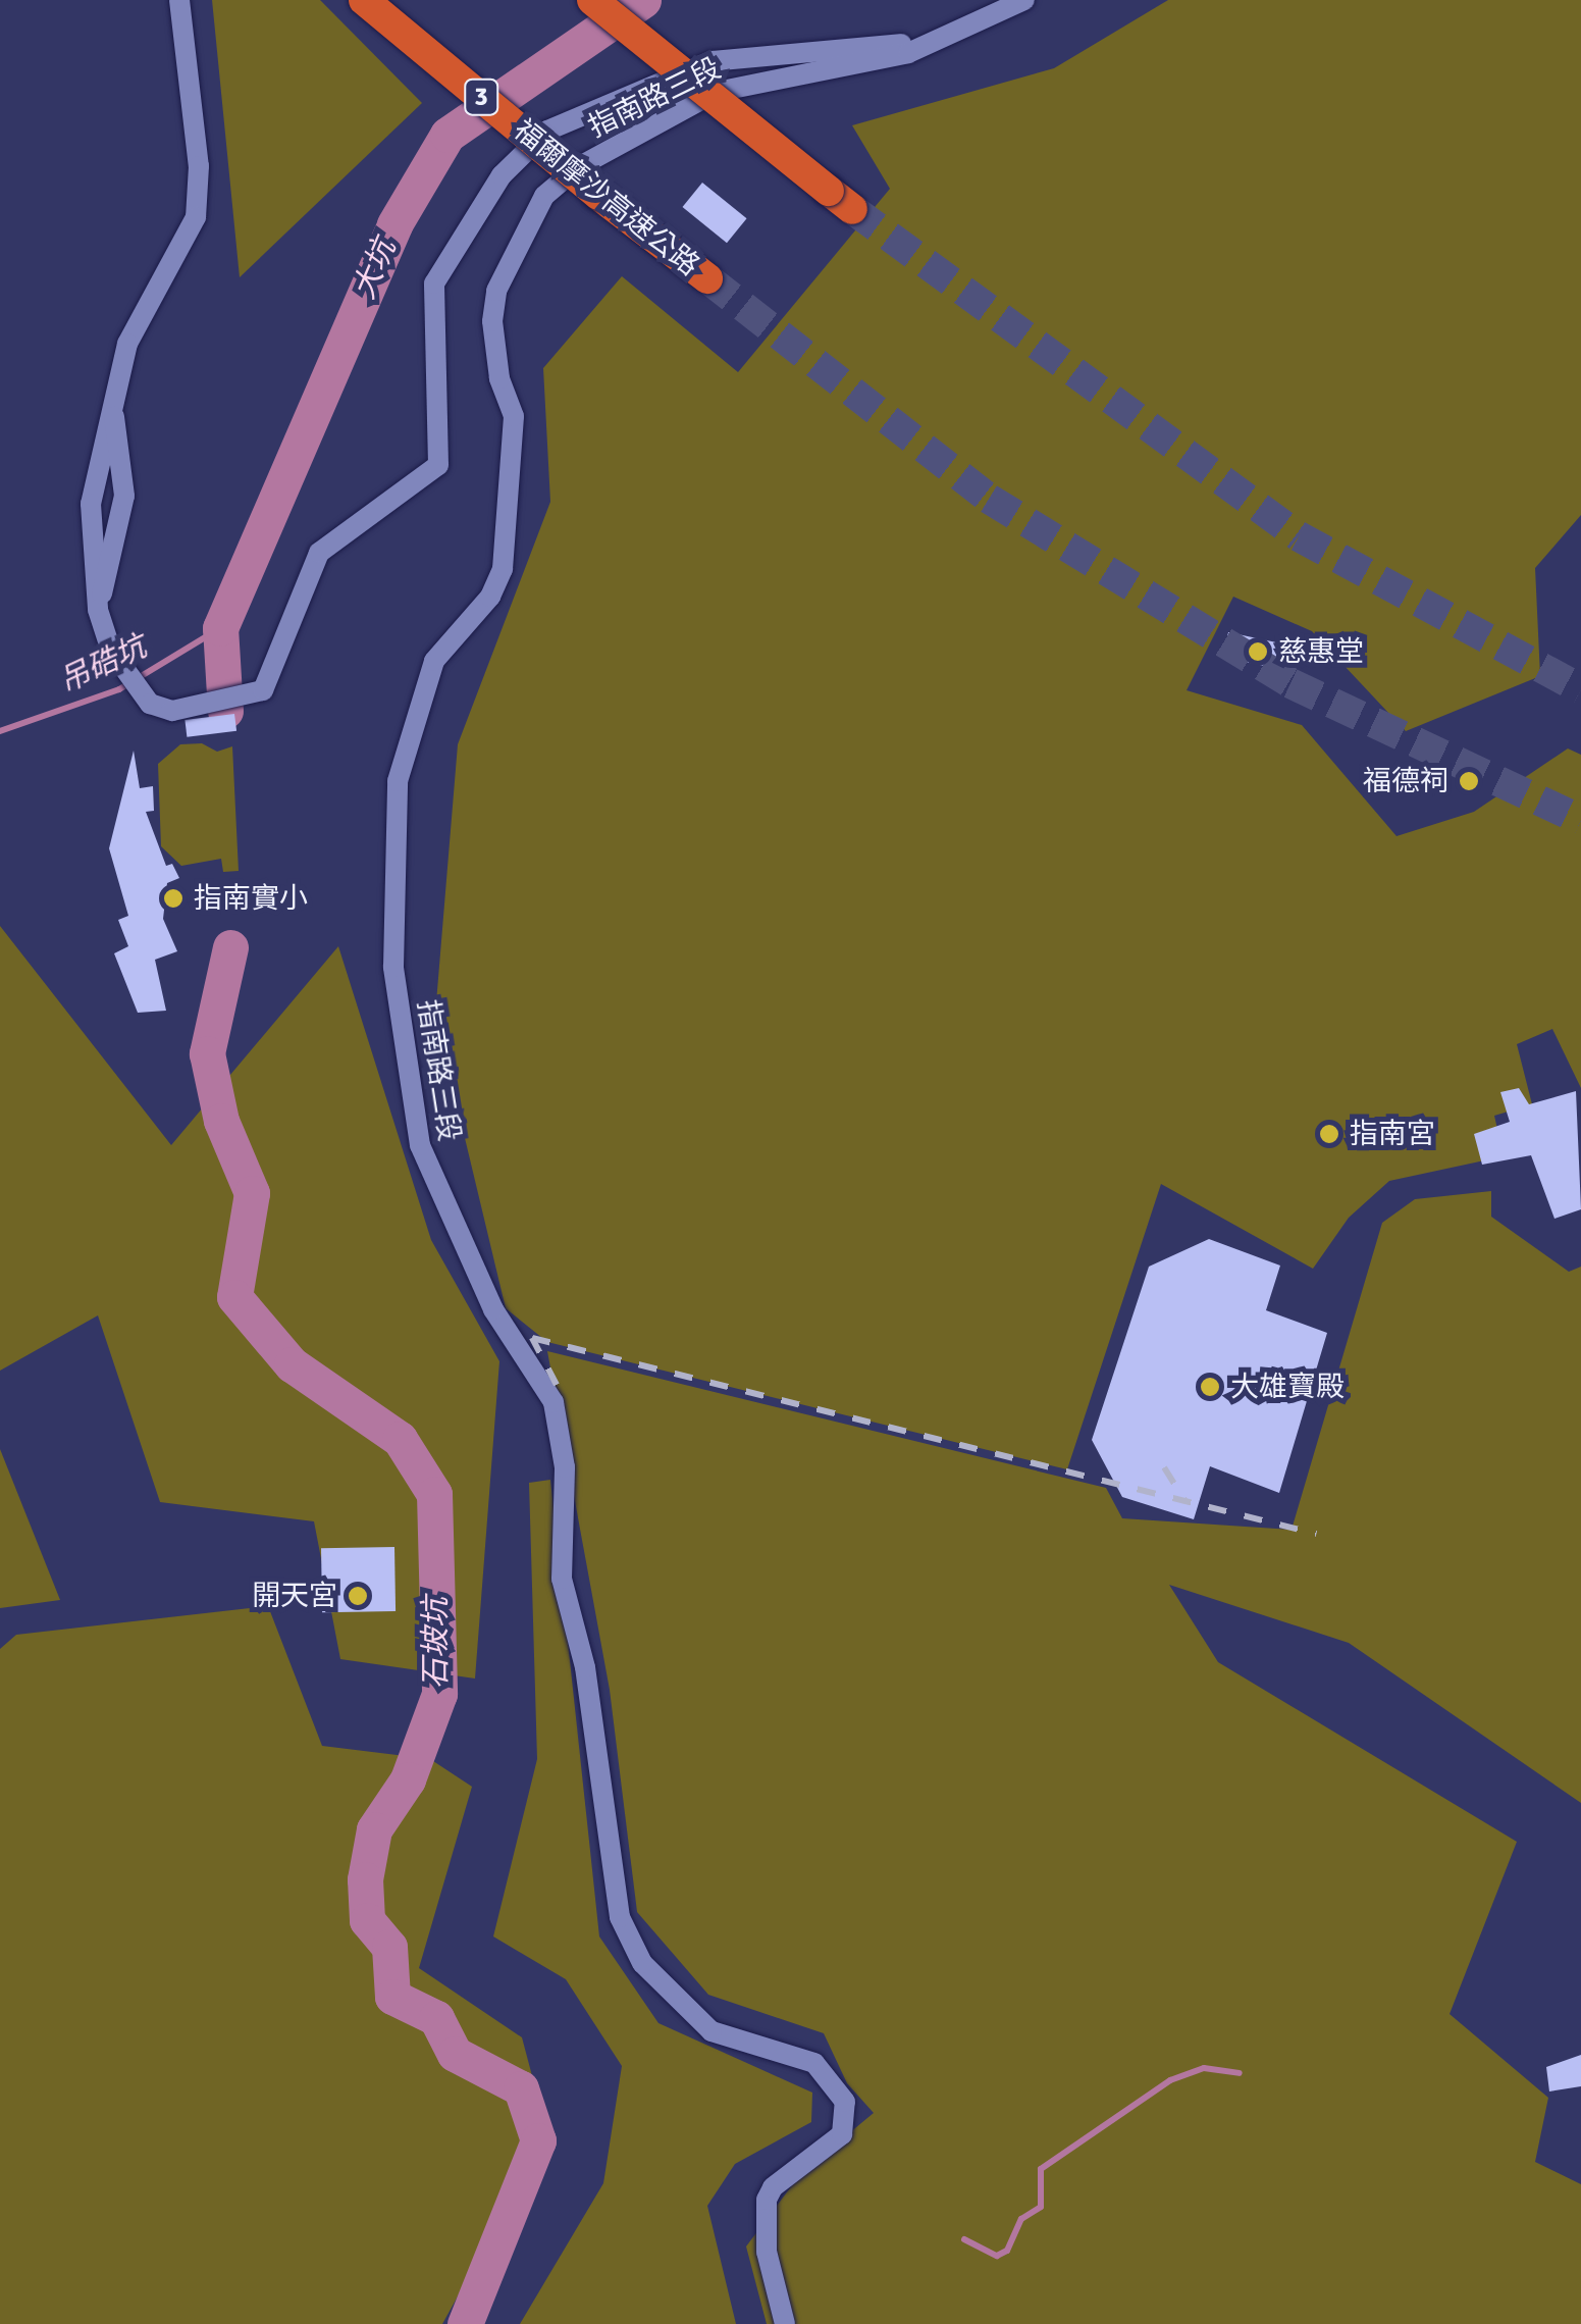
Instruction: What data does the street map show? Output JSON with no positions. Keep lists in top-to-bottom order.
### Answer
{
  "streets": {
    "highway": ["3", "福爾摩沙高速公路"],
    "street": ["指南路三段"]
  },
  "water": ["大坑", "吊硞坑", "石坡坑"],
  "places": [
    "慈惠堂",
    "福德祠",
    "指南實小",
    "指南宮",
    "大雄寶殿",
    "開天宮"
  ]
}
